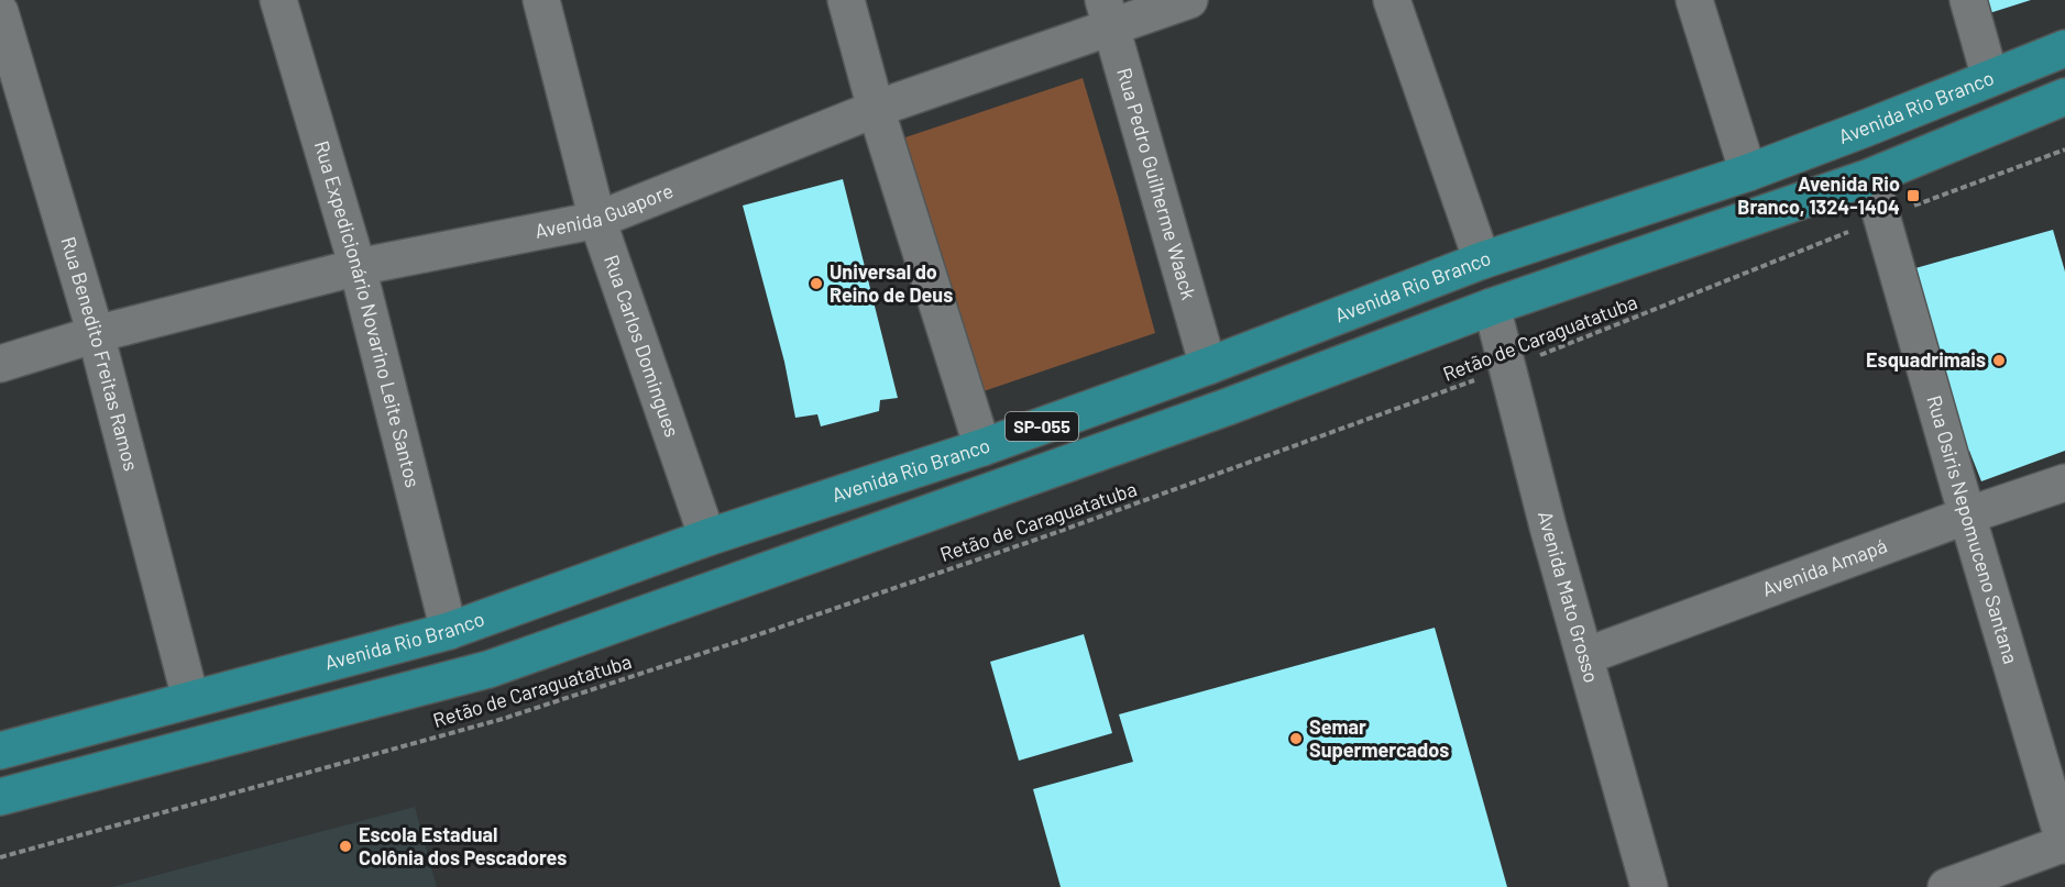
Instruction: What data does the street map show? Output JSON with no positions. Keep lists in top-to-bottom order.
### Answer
{
  "streets": {
    "main road": ["Avenida Rio Branco", "SP-055"],
    "street": [
      "Rua Pedro Guilherme Waack",
      "Avenida Guapore",
      "Rua Expedicionário Novarino Leite Santos",
      "Rua Carlos Domingues",
      "Rua Benedito Freitas Ramos",
      "Rua Osiris Nepomuceno Santana",
      "Avenida Amapá",
      "Avenida Mato Grosso"
    ],
    "path": ["Retão de Caraguatatuba"]
  },
  "crossings": [
    ["Avenida Rio Branco", "Rua Pedro Guilherme Waack"],
    ["Avenida Rio Branco", "Rua Expedicionário Novarino Leite Santos"],
    ["Avenida Rio Branco", "Rua Carlos Domingues"],
    ["Avenida Rio Branco", "Rua Benedito Freitas Ramos"],
    ["Rua Pedro Guilherme Waack", "Avenida Guapore"],
    ["Avenida Guapore", "Rua Expedicionário Novarino Leite Santos"],
    ["Avenida Guapore", "Rua Carlos Domingues"],
    ["Avenida Guapore", "Rua Benedito Freitas Ramos"],
    ["Retão de Caraguatatuba", "Rua Osiris Nepomuceno Santana"],
    ["Retão de Caraguatatuba", "Avenida Mato Grosso"],
    ["SP-055", "Rua Osiris Nepomuceno Santana"],
    ["SP-055", "Avenida Mato Grosso"],
    ["Rua Osiris Nepomuceno Santana", "Avenida Amapá"],
    ["Avenida Amapá", "Avenida Mato Grosso"]
  ],
  "places": {
    "transit": ["Avenida Rio Branco, 1324-1404"],
    "other": [
      "Universal do Reino de Deus",
      "Esquadrimais",
      "Semar Supermercados",
      "Escola Estadual Colônia dos Pescadores"
    ]
  }
}
